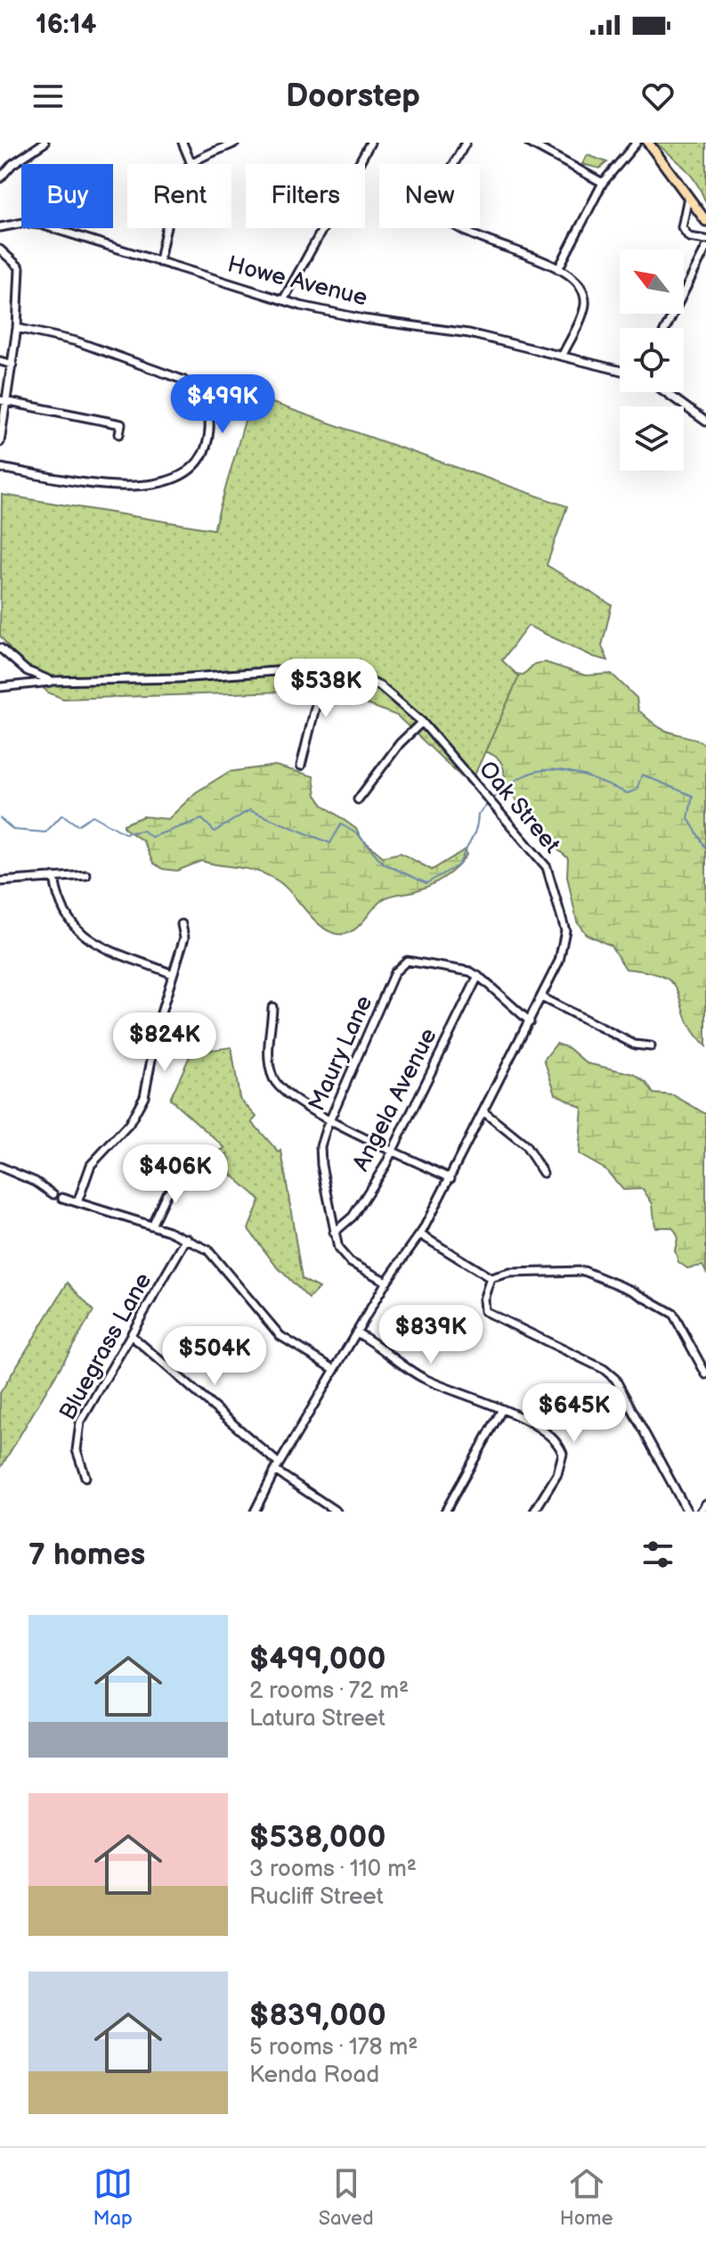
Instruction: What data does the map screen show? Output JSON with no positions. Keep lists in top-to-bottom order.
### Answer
{
  "streets": {
    "street": [
      "Howe Avenue",
      "Oak Street",
      "Maury Lane",
      "Angela Avenue",
      "Bluegrass Lane"
    ]
  },
  "crossings": [
    ["Oak Street", "Maury Lane"],
    ["Maury Lane", "Angela Avenue"]
  ],
  "north": "top left",
  "page": {
    "status": "16:14",
    "header": "Doorstep",
    "chip": [
      "Buy",
      "Rent",
      "Filters",
      "New"
    ],
    "price": [
      "$499K",
      "$538K",
      "$824K",
      "$406K",
      "$839K",
      "$504K",
      "$645K"
    ],
    "heading": "7 homes",
    "list": [
      {
        "name": "$499,000",
        "note": "2 rooms · 72 m² · Latura Street"
      },
      {
        "name": "$538,000",
        "note": "3 rooms · 110 m² · Rucliff Street"
      },
      {
        "name": "$839,000",
        "note": "5 rooms · 178 m² · Kenda Road"
      }
    ],
    "tabs": ["Map", "Saved", "Home"]
  }
}
